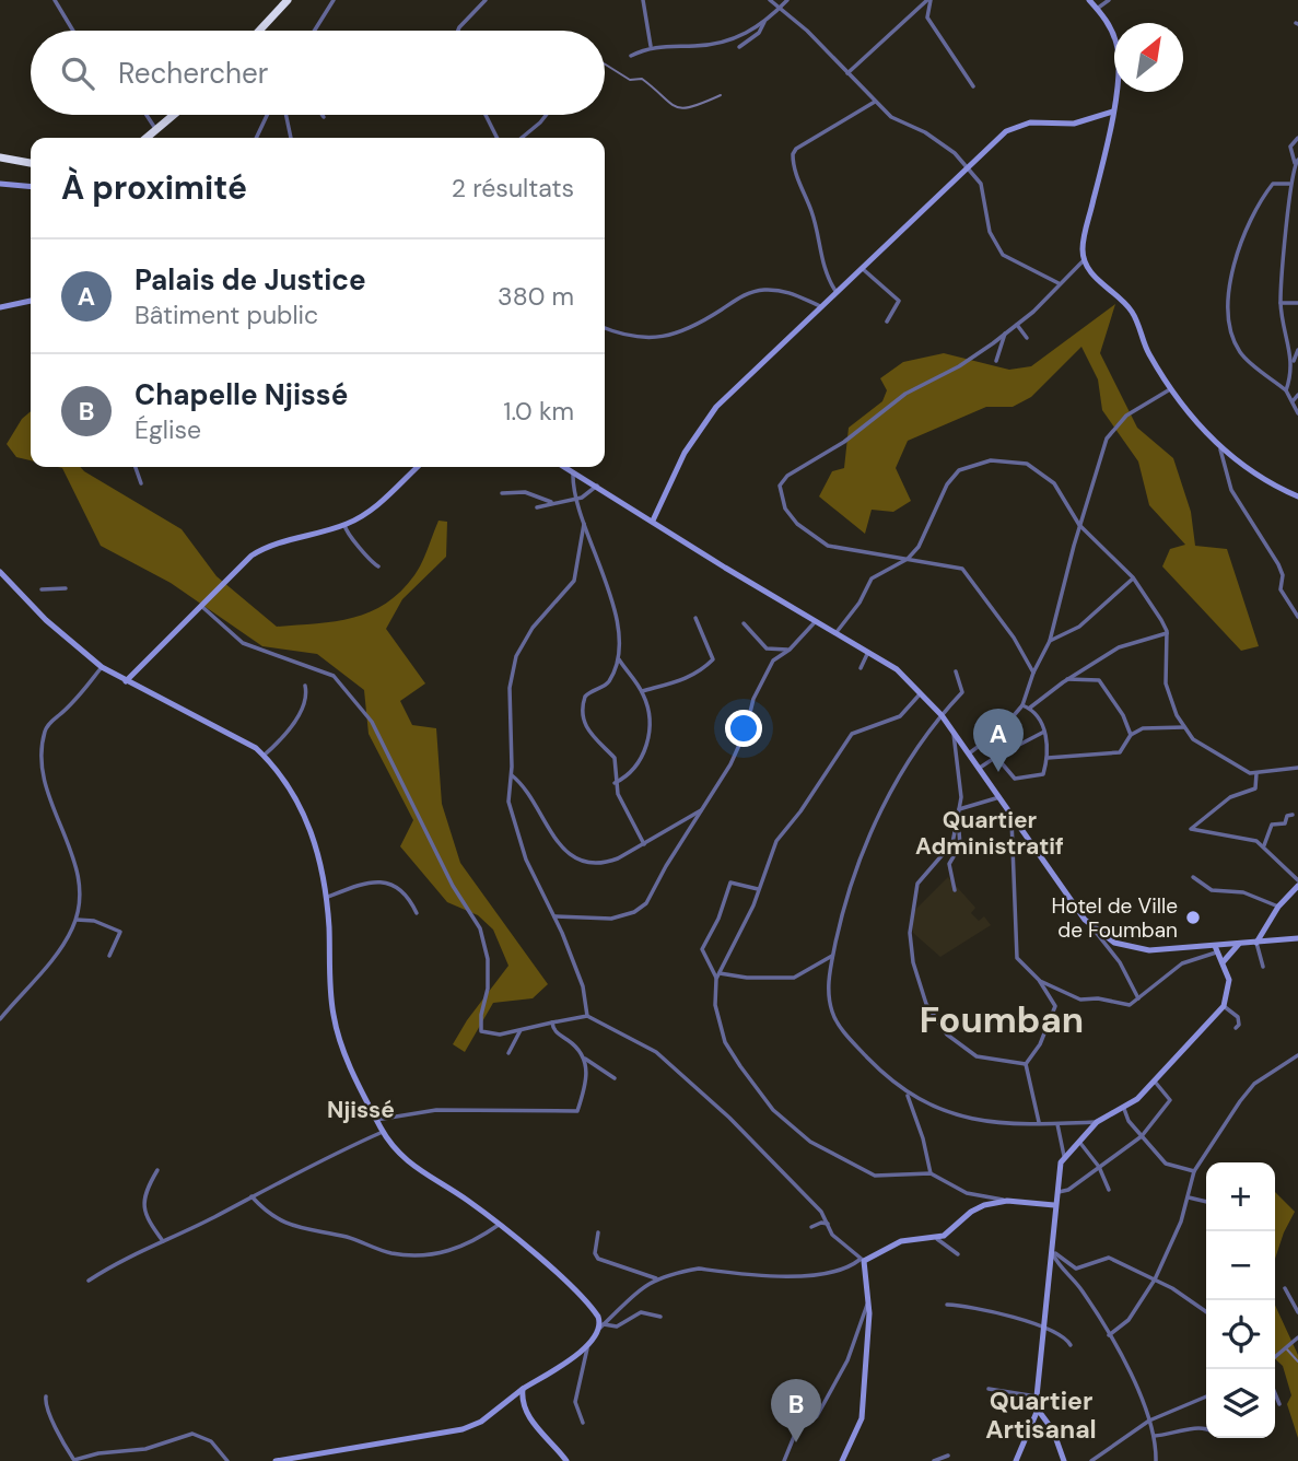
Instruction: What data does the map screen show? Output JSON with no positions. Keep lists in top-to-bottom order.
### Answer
{
  "districts": [
    "Quartier Administratif",
    "Foumban",
    "Njissé",
    "Quartier Artisanal"
  ],
  "places": ["Hotel de Ville de Foumban"],
  "north": "top right",
  "page": {
    "search": "Rechercher",
    "heading": ["À proximité", "2 résultats"],
    "list": [
      {
        "mark": "A",
        "name": "Palais de Justice",
        "note": "Bâtiment public",
        "value": "380 m"
      },
      {
        "mark": "B",
        "name": "Chapelle Njissé",
        "note": "Église",
        "value": "1.0 km"
      }
    ],
    "pins": ["A", "B"],
    "map_buttons": ["+", "−"]
  }
}
